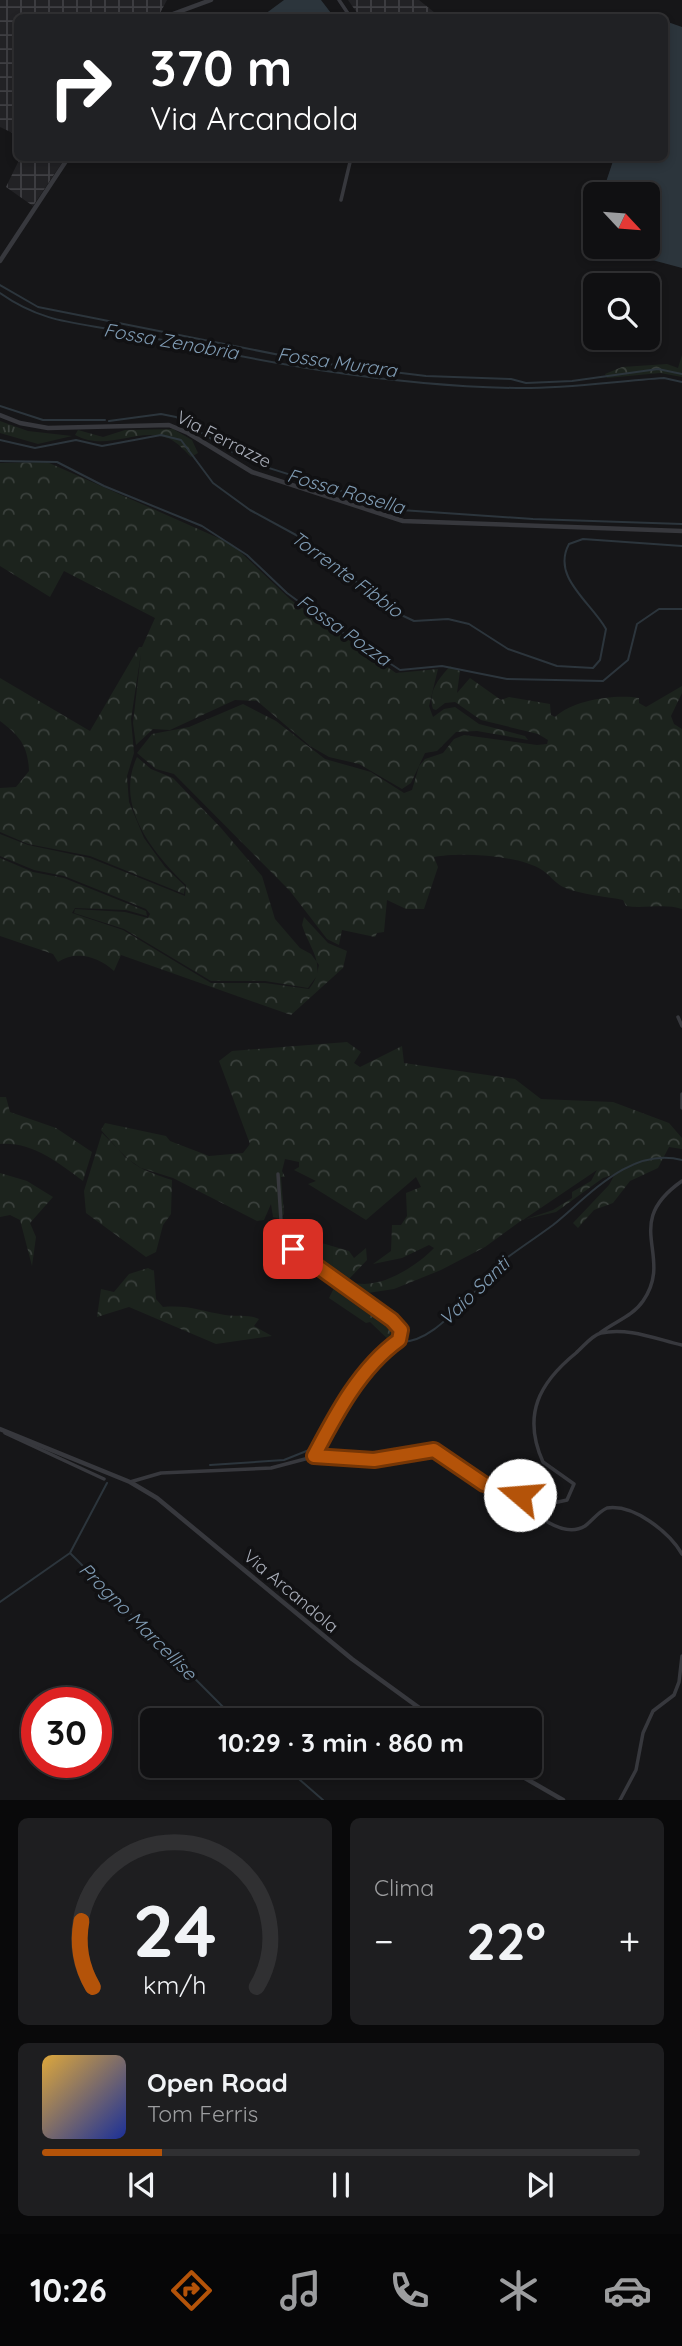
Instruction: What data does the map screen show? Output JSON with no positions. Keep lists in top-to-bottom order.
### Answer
{
  "streets": {
    "street": ["Via Ferrazze", "Via Arcandola"]
  },
  "water": [
    "Fossa Zenobria",
    "Fossa Murara",
    "Fossa Rosella",
    "Torrente Fibbio",
    "Fossa Pozza",
    "Vaio Santi",
    "Progno Marcellise"
  ],
  "north": "bottom right",
  "page": {
    "turn": ["370 m", "Via Arcandola"],
    "limit": "30",
    "trip": "10:29 · 3 min · 860 m",
    "tile": "Clima",
    "heat": ["−", "22°", "+"],
    "song": ["Open Road", "Tom Ferris"],
    "tabs": "10:26",
    "gauge": ["24", "km/h"]
  }
}
